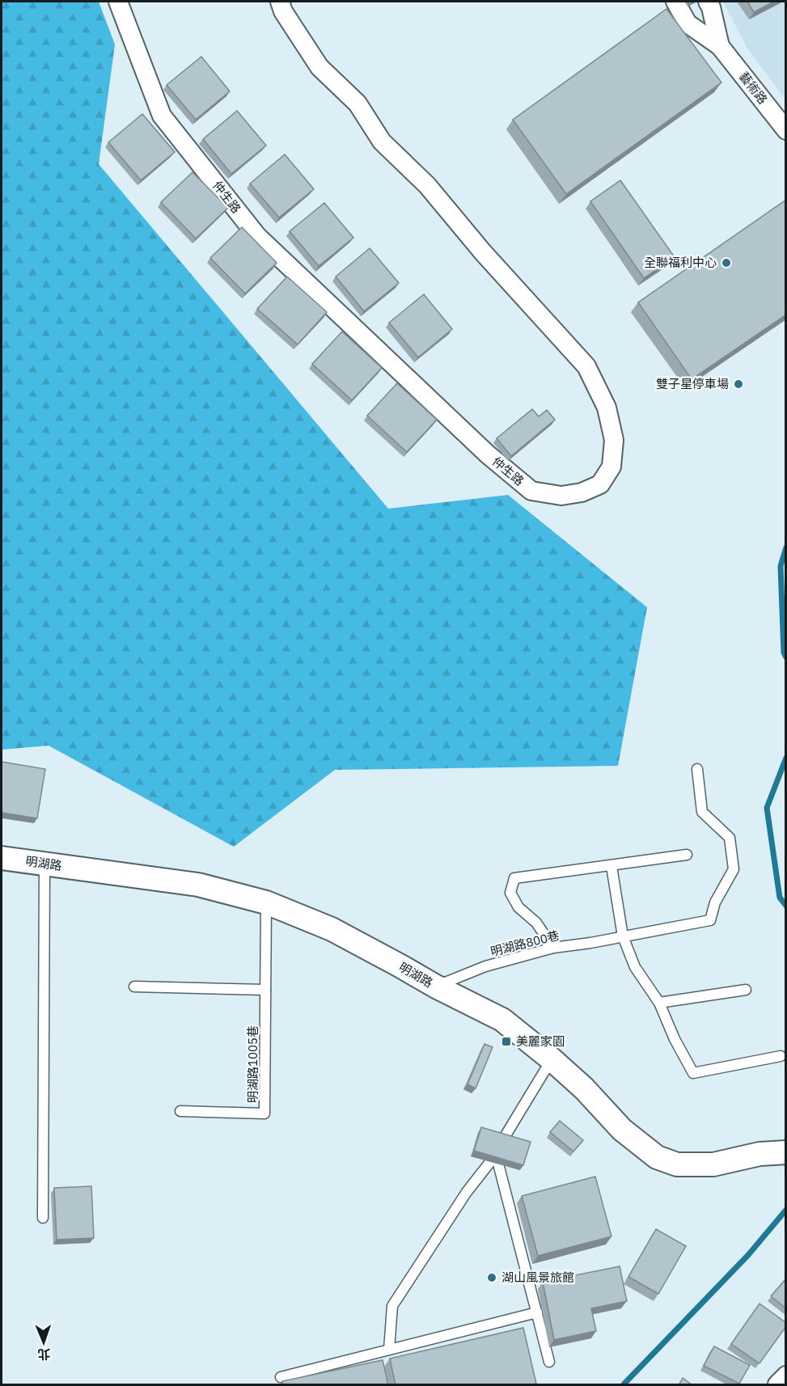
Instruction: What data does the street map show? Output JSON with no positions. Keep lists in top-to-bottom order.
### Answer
{
  "streets": {
    "street": ["藝術路", "仲生路", "明湖路"],
    "lane": ["明湖路800巷", "明湖路1005巷"]
  },
  "crossings": [
    ["明湖路", "明湖路800巷"],
    ["明湖路", "明湖路1005巷"]
  ],
  "places": {
    "other": ["全聯福利中心", "雙子星停車場", "湖山風景旅館"],
    "transit": ["美麗家園"]
  },
  "north": "bottom"
}
